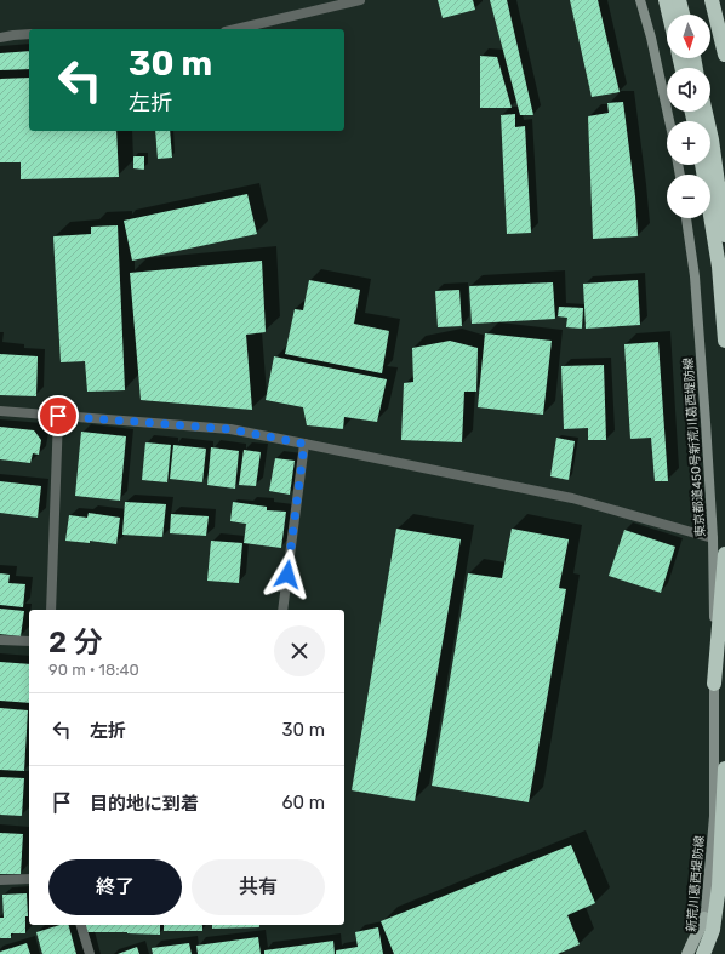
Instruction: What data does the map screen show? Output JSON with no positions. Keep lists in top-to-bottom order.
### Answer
{
  "streets": {
    "main road": ["東京都道450号新荒川葛西堤防線", "新荒川葛西堤防線"]
  },
  "crossings": [
    ["東京都道450号新荒川葛西堤防線", "新荒川葛西堤防線"]
  ],
  "north": "bottom",
  "page": {
    "map_buttons": ["+", "−"],
    "turn": ["30 m", "左折"],
    "heading": ["2 分", "90 m · 18:40"],
    "list": [
      {
        "name": "左折",
        "value": "30 m"
      },
      {
        "name": "目的地に到着",
        "value": "60 m"
      }
    ],
    "buttons": ["終了", "共有"]
  }
}
